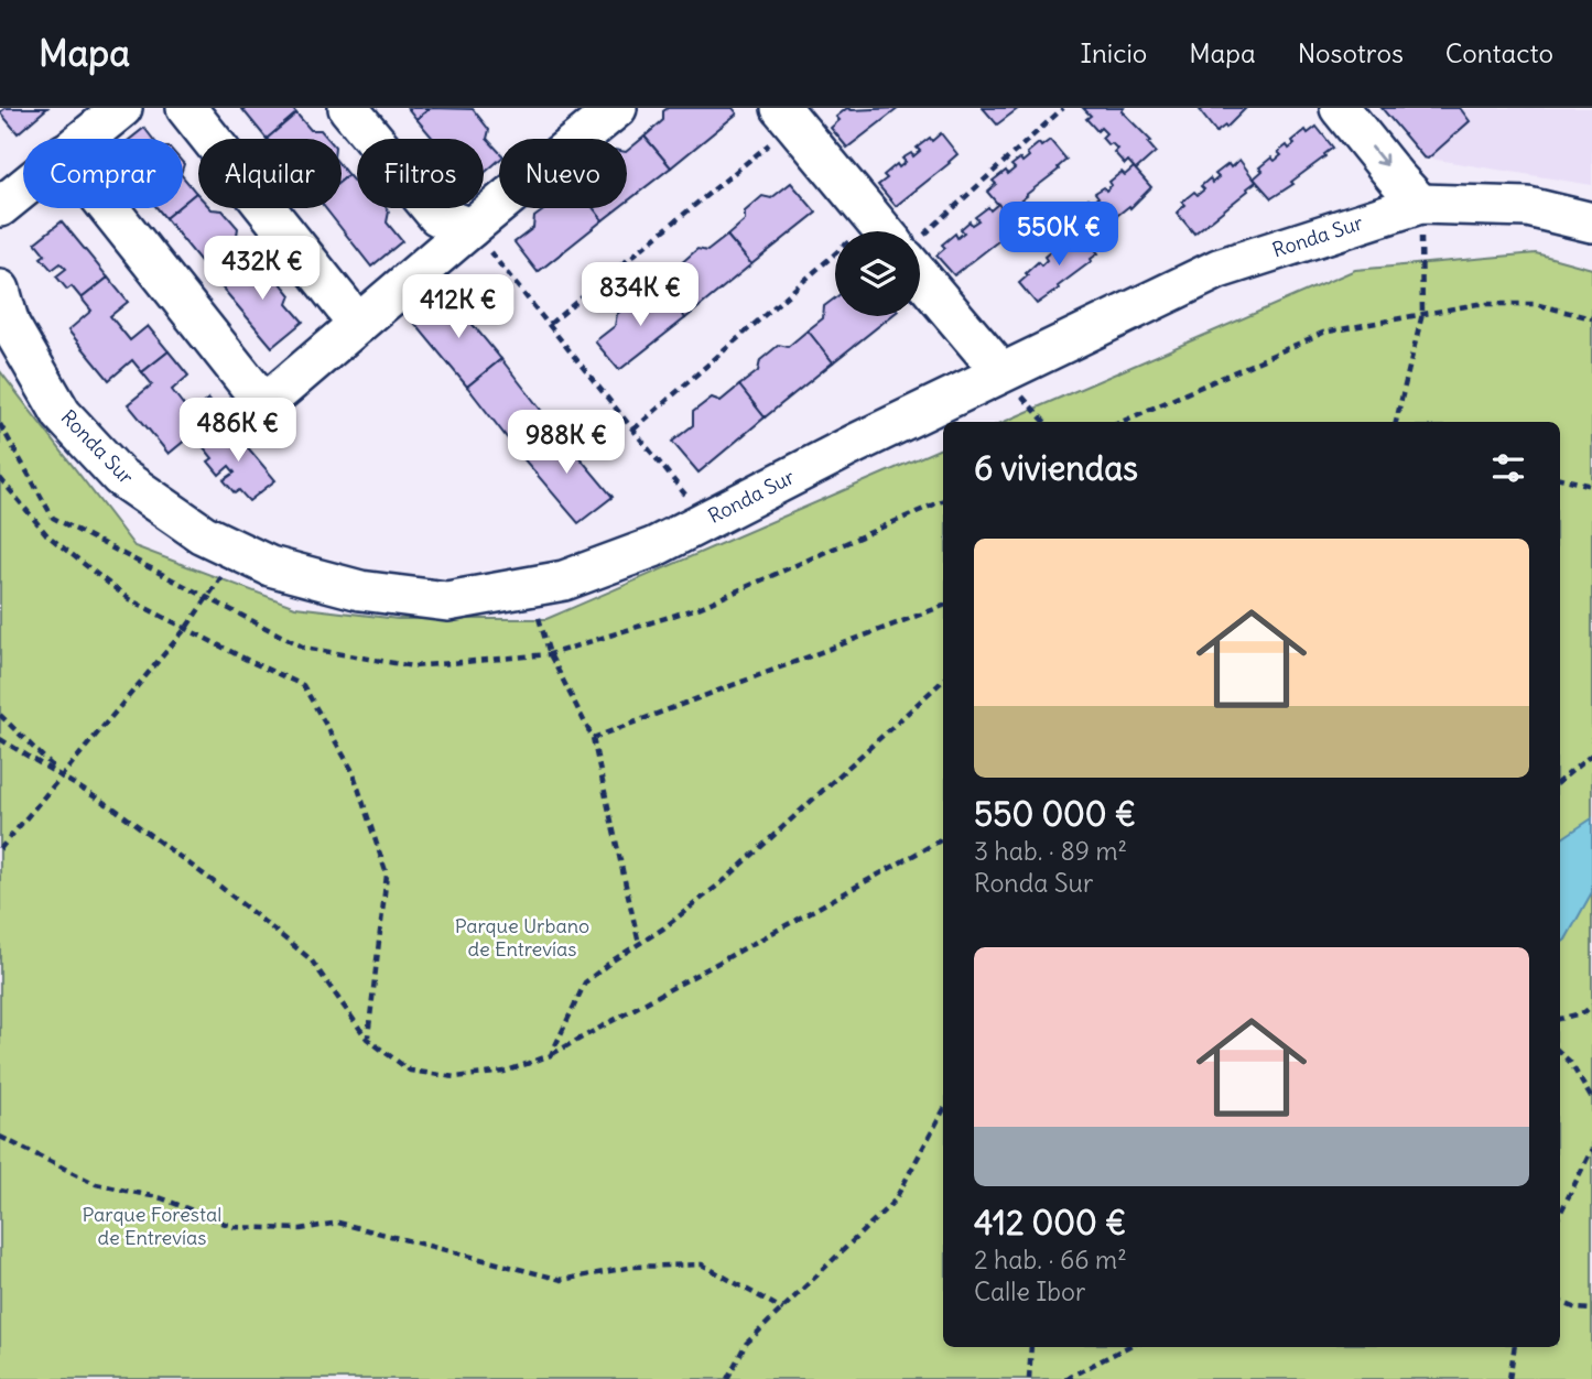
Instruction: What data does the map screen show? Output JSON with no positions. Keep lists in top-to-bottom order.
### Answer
{
  "streets": {
    "street": ["Ronda Sur"]
  },
  "parks": ["Parque Urbano de Entrevías", "Parque Forestal de Entrevías"],
  "page": {
    "header": "Mapa",
    "nav": [
      "Inicio",
      "Mapa",
      "Nosotros",
      "Contacto"
    ],
    "chip": [
      "Comprar",
      "Alquilar",
      "Filtros",
      "Nuevo"
    ],
    "price": [
      "550K €",
      "432K €",
      "834K €",
      "412K €",
      "486K €",
      "988K €"
    ],
    "heading": "6 viviendas",
    "list": [
      {
        "name": "550 000 €",
        "note": "3 hab. · 89 m² · Ronda Sur"
      },
      {
        "name": "412 000 €",
        "note": "2 hab. · 66 m² · Calle Ibor"
      }
    ]
  }
}
